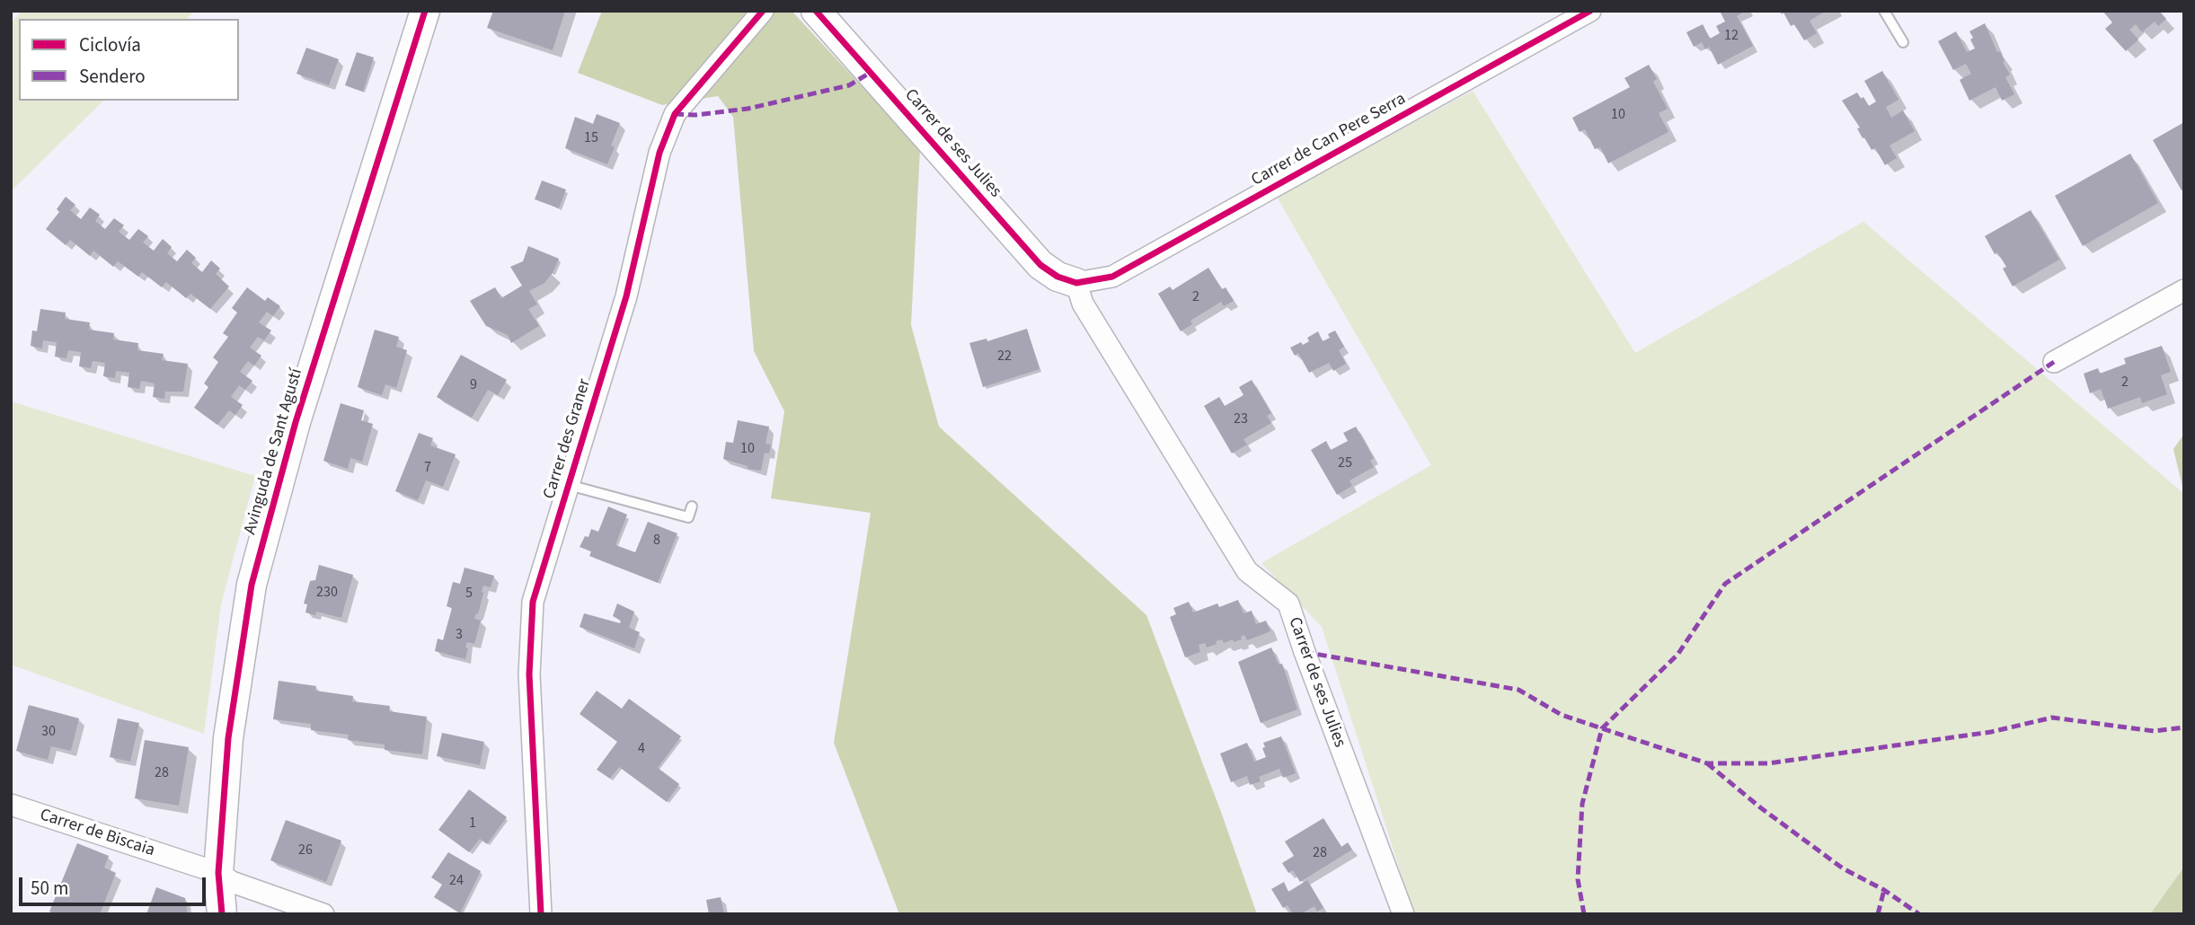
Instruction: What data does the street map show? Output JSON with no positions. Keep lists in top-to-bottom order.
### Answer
{
  "streets": {
    "street": [
      "Carrer de Can Pere Serra",
      "Carrer de ses Julies",
      "Carrer des Graner",
      "Avinguda de Sant Agustí",
      "Carrer de Biscaia"
    ]
  },
  "crossings": [
    ["Carrer de Can Pere Serra", "Carrer de ses Julies"],
    ["Avinguda de Sant Agustí", "Carrer de Biscaia"]
  ],
  "house_numbers": [
    "12",
    "10",
    "15",
    "2",
    "22",
    "2",
    "9",
    "23",
    "10",
    "25",
    "7",
    "8",
    "230",
    "5",
    "3",
    "30",
    "4",
    "28",
    "1",
    "26",
    "28",
    "24"
  ],
  "legend": ["Ciclovía", "Sendero"],
  "scale_bar": "50 m"
}
